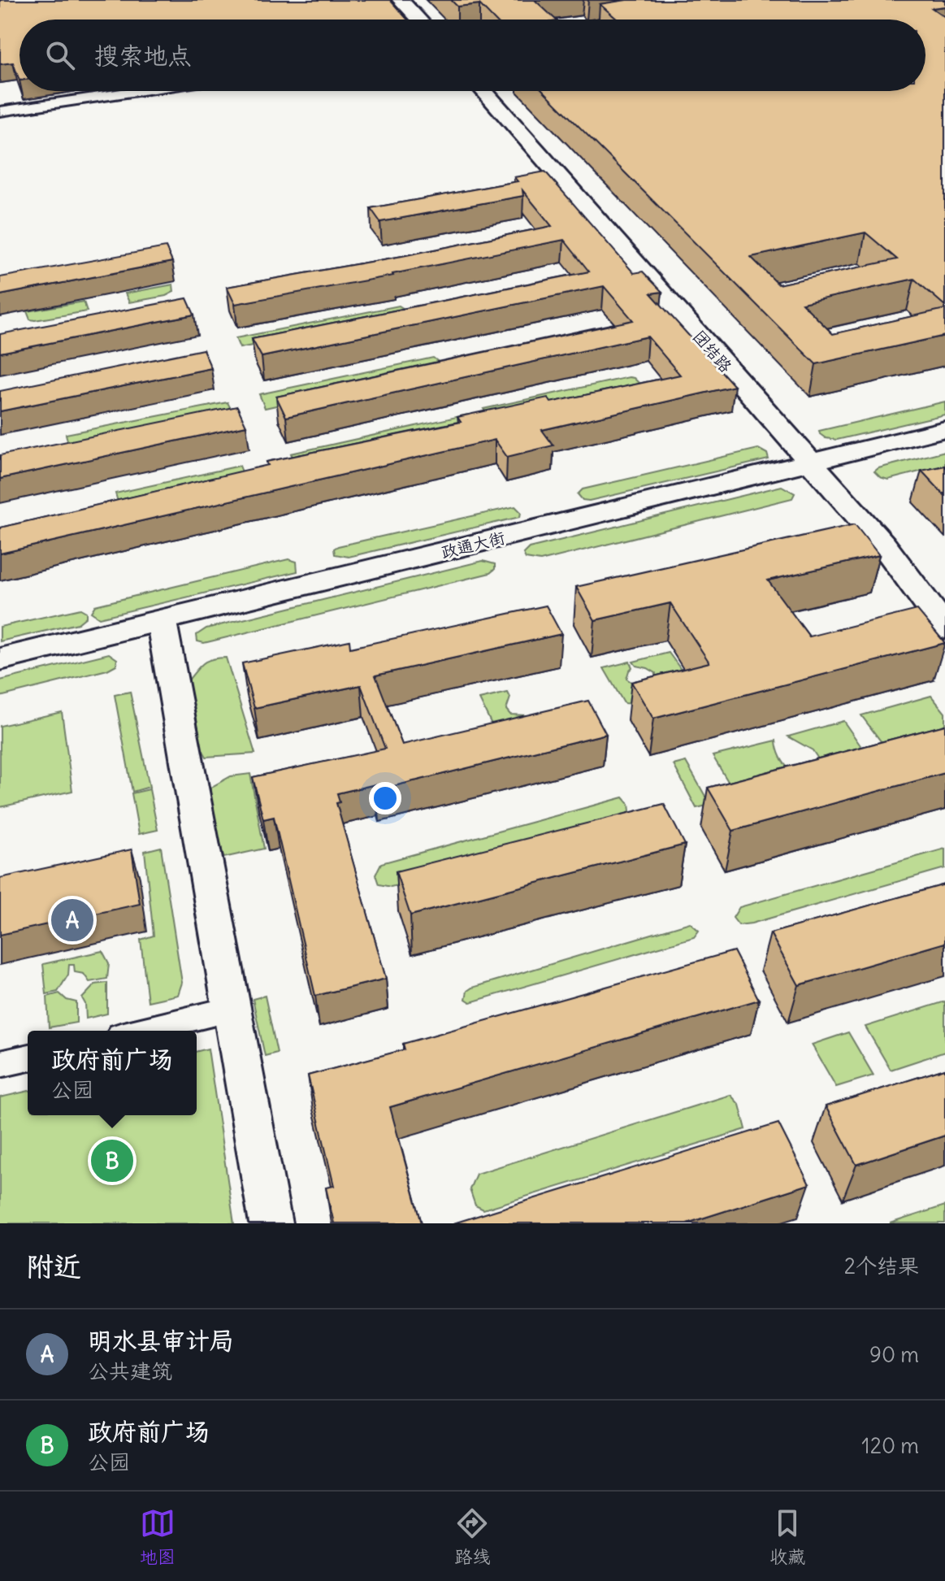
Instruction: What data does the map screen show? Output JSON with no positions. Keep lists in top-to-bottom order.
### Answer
{
  "streets": {
    "street": ["团结路", "政通大街"]
  },
  "crossings": [
    ["团结路", "政通大街"]
  ],
  "page": {
    "search": "搜索地点",
    "pins": ["A", "B"],
    "popup": ["政府前广场", "公园"],
    "heading": ["附近", "2个结果"],
    "list": [
      {
        "mark": "A",
        "name": "明水县审计局",
        "note": "公共建筑",
        "value": "90 m"
      },
      {
        "mark": "B",
        "name": "政府前广场",
        "note": "公园",
        "value": "120 m"
      }
    ],
    "nav": ["地图", "路线", "收藏"]
  }
}
